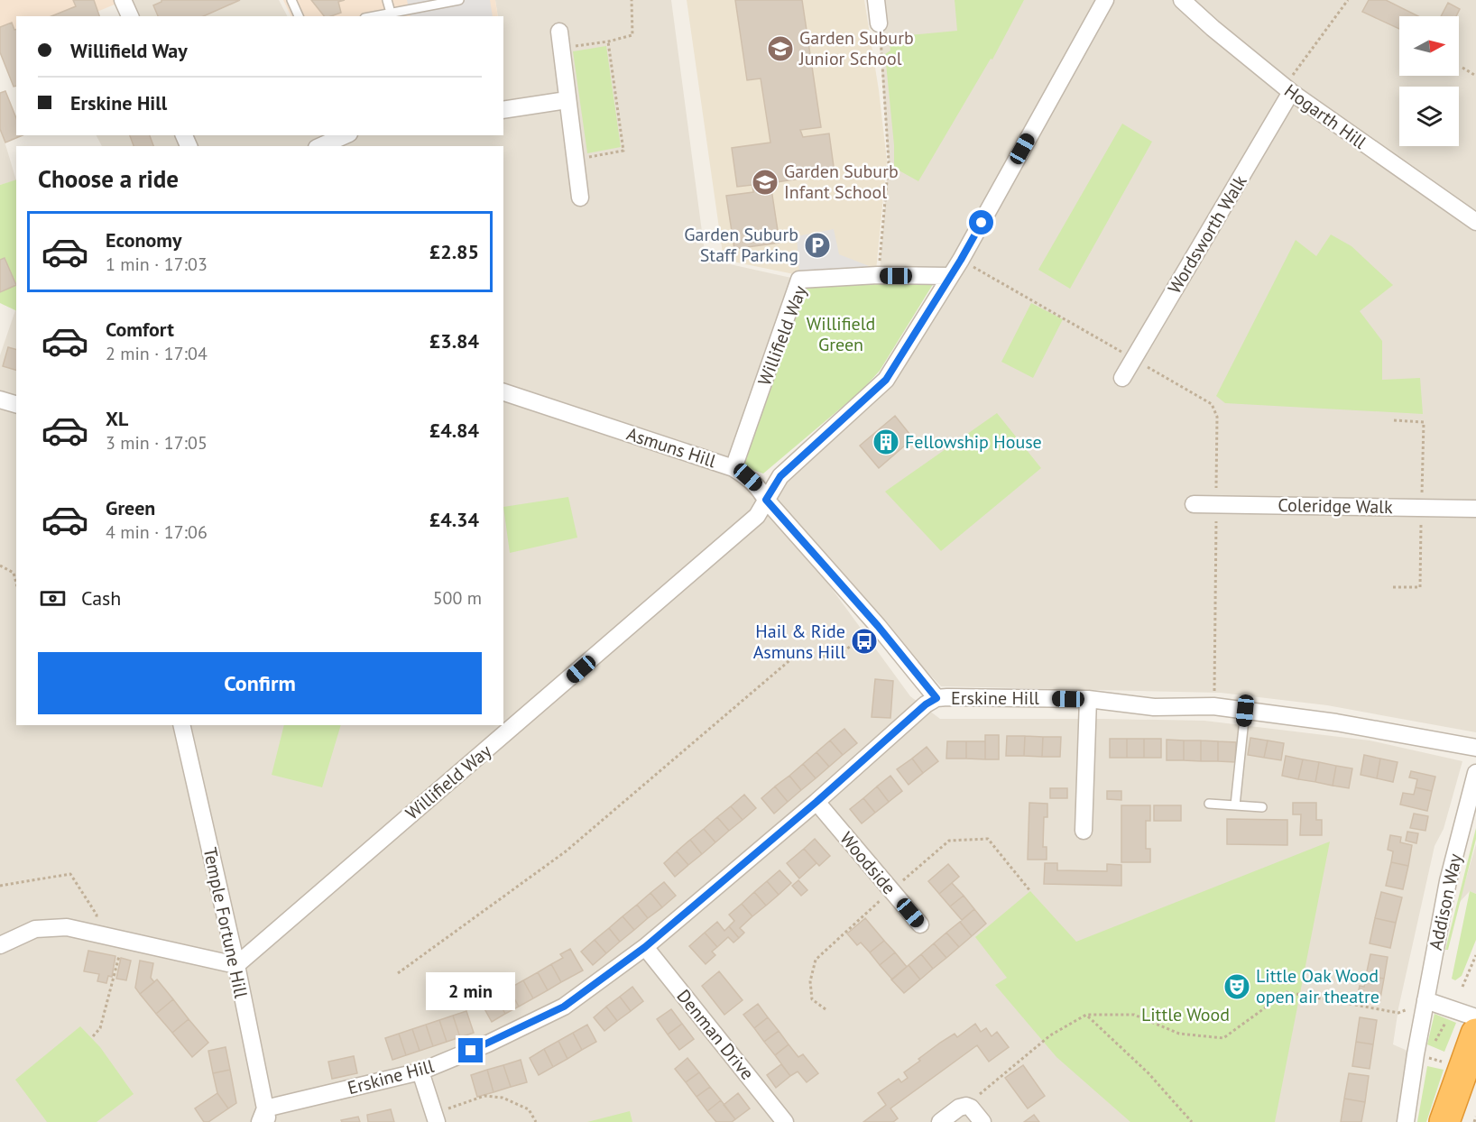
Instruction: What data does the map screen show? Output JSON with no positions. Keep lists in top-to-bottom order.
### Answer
{
  "streets": {
    "street": [
      "Hogarth Hill",
      "Wordsworth Walk",
      "Willifield Way",
      "Asmuns Hill",
      "Coleridge Walk",
      "Erskine Hill",
      "Woodside",
      "Addison Way",
      "Temple Fortune Hill",
      "Denman Drive"
    ]
  },
  "crossings": [
    ["Hogarth Hill", "Wordsworth Walk"],
    ["Willifield Way", "Asmuns Hill"],
    ["Willifield Way", "Temple Fortune Hill"],
    ["Asmuns Hill", "Erskine Hill"],
    ["Erskine Hill", "Woodside"],
    ["Erskine Hill", "Temple Fortune Hill"],
    ["Erskine Hill", "Denman Drive"]
  ],
  "parks": ["Willifield Green", "Little Wood"],
  "places": {
    "school or university": ["Garden Suburb Junior School", "Garden Suburb Infant School"],
    "parking": ["Garden Suburb Staff Parking"],
    "building": ["Fellowship House"],
    "bus stop": ["Hail & Ride Asmuns Hill"],
    "theatre": ["Little Oak Wood open air theatre"]
  },
  "north": "right",
  "page": {
    "banner": ["Willifield Way", "Erskine Hill"],
    "heading": "Choose a ride",
    "list": [
      {
        "name": "Economy",
        "note": "1 min · 17:03",
        "value": "£2.85"
      },
      {
        "name": "Comfort",
        "note": "2 min · 17:04",
        "value": "£3.84"
      },
      {
        "name": "XL",
        "note": "3 min · 17:05",
        "value": "£4.84"
      },
      {
        "name": "Green",
        "note": "4 min · 17:06",
        "value": "£4.34"
      }
    ],
    "pay": ["Cash", "500 m"],
    "buttons": "Confirm",
    "bubble": "2 min"
  }
}
